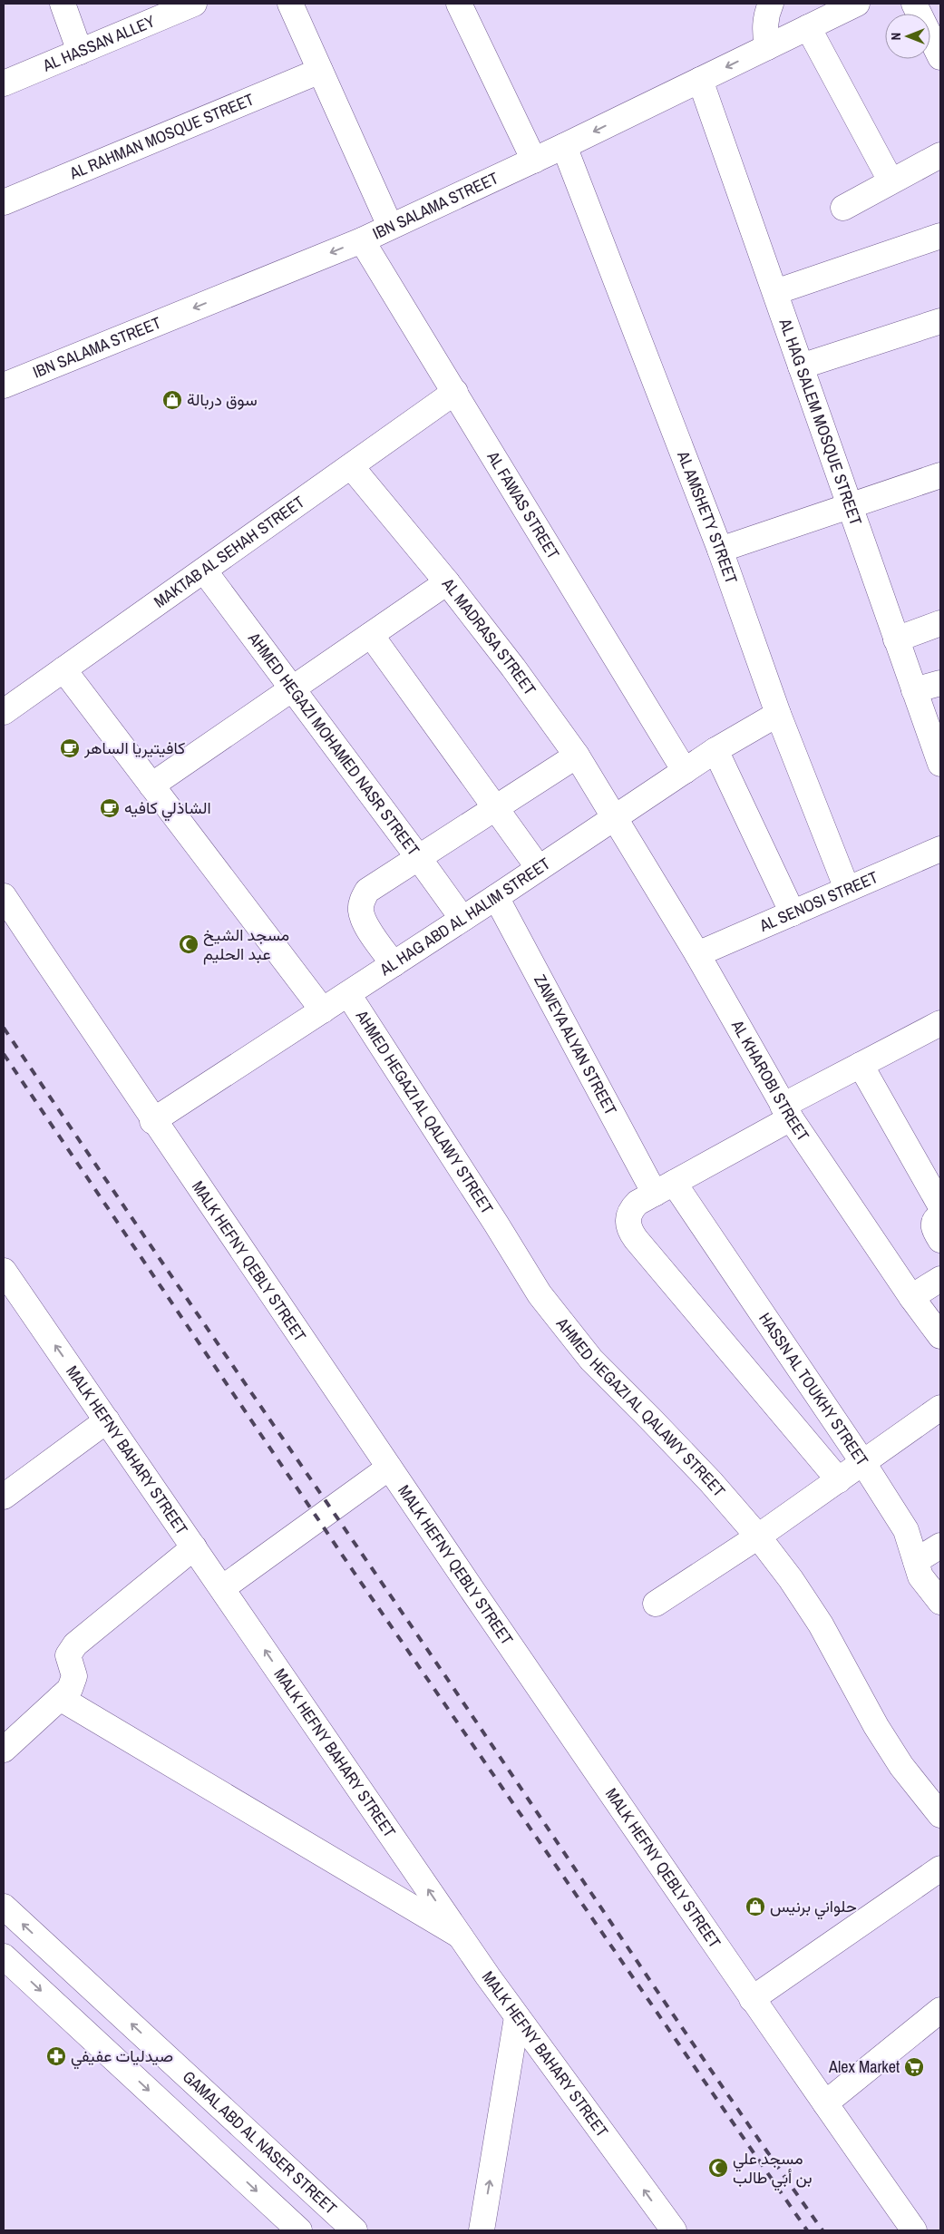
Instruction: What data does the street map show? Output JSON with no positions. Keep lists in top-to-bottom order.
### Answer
{
  "streets": {
    "street": [
      "AL HASSAN ALLEY",
      "AL RAHMAN MOSQUE STREET",
      "IBN SALAMA STREET",
      "AL HAG SALEM MOSQUE STREET",
      "AL FAWAS STREET",
      "AL AMSHETY STREET",
      "MAKTAB AL SEHAH STREET",
      "AL MADRASA STREET",
      "AHMED HEGAZI MOHAMED NASR STREET",
      "AL SENOSI STREET",
      "AL HAG ABD AL HALIM STREET",
      "ZAWEYA ALYAN STREET",
      "AL KHAROBI STREET",
      "AHMED HEGAZI AL QALAWY STREET",
      "MALK HEFNY QEBLY STREET",
      "HASSN AL TOUKHY STREET",
      "MALK HEFNY BAHARY STREET",
      "GAMAL ABD AL NASER STREET"
    ]
  },
  "crossings": [
    ["IBN SALAMA STREET", "AL HAG SALEM MOSQUE STREET"],
    ["IBN SALAMA STREET", "AL FAWAS STREET"],
    ["IBN SALAMA STREET", "AL AMSHETY STREET"],
    ["AL FAWAS STREET", "MAKTAB AL SEHAH STREET"],
    ["AL FAWAS STREET", "AL HAG ABD AL HALIM STREET"],
    ["AL AMSHETY STREET", "AL SENOSI STREET"],
    ["AL AMSHETY STREET", "AL HAG ABD AL HALIM STREET"],
    ["MAKTAB AL SEHAH STREET", "AL MADRASA STREET"],
    ["MAKTAB AL SEHAH STREET", "AHMED HEGAZI MOHAMED NASR STREET"],
    ["AL MADRASA STREET", "AL HAG ABD AL HALIM STREET"],
    ["AL MADRASA STREET", "AL KHAROBI STREET"],
    ["AHMED HEGAZI MOHAMED NASR STREET", "AL HAG ABD AL HALIM STREET"],
    ["AL SENOSI STREET", "AL KHAROBI STREET"],
    ["AL HAG ABD AL HALIM STREET", "ZAWEYA ALYAN STREET"],
    ["AL HAG ABD AL HALIM STREET", "AL KHAROBI STREET"],
    ["AL HAG ABD AL HALIM STREET", "AHMED HEGAZI AL QALAWY STREET"],
    ["AL HAG ABD AL HALIM STREET", "MALK HEFNY QEBLY STREET"],
    ["ZAWEYA ALYAN STREET", "HASSN AL TOUKHY STREET"]
  ],
  "one_way": ["IBN SALAMA STREET"],
  "places": {
    "shop": ["سوق دربالة", "حلواني برنيس"],
    "cafe": ["كافيتيريا الساهر", "الشاذلي كافيه"],
    "mosque": ["مسجد الشيخ عبد الحليم", "مسجد علي بن أبي طالب"],
    "pharmacy": ["صيدليات عفيفي"],
    "supermarket": ["Alex Market"]
  },
  "north": "left"
}
